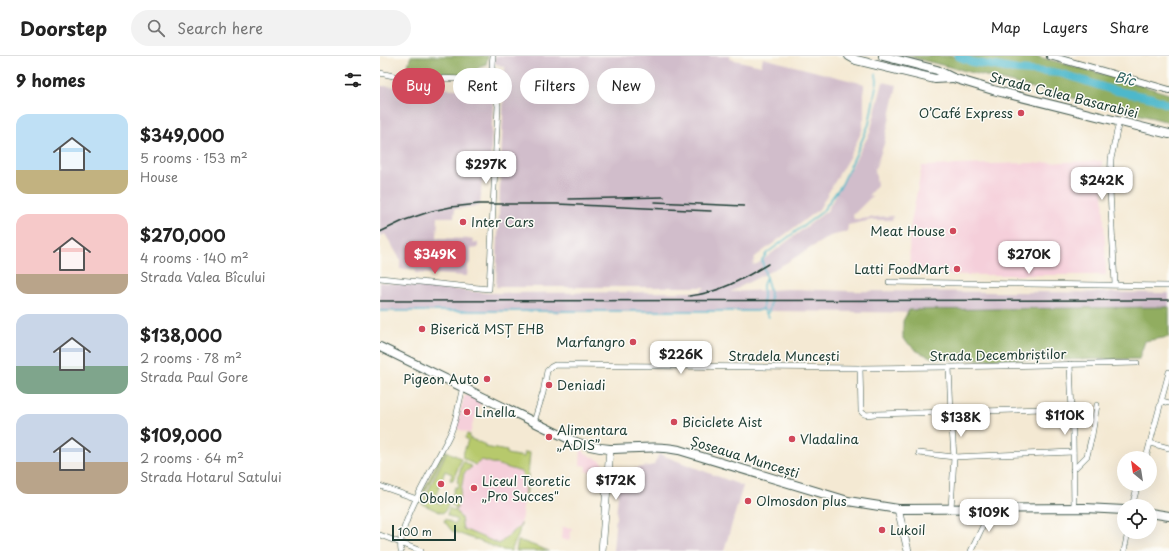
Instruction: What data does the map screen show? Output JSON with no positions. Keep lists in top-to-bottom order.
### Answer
{
  "streets": {
    "main road": ["Strada Calea Basarabiei", "Șoseaua Muncești"],
    "street": ["Strada Decembriștilor", "Stradela Muncești"]
  },
  "crossings": [
    ["Strada Decembriștilor", "Stradela Muncești"],
    ["Stradela Muncești", "Șoseaua Muncești"]
  ],
  "water": ["Bîc"],
  "places": [
    "O’Café Express",
    "Inter Cars",
    "Meat House",
    "Latti FoodMart",
    "Biserică MSȚ EHB",
    "Marfangro",
    "Pigeon Auto",
    "Deniadi",
    "Linella",
    "Biciclete Aist",
    "Alimentara „ADIS”",
    "Vladalina",
    "Obolon",
    "Liceul Teoretic „Pro Succes\"",
    "Olmosdon plus",
    "Lukoil"
  ],
  "scale_bar": "100 m",
  "north": "top left",
  "page": {
    "header": "Doorstep",
    "search": "Search here",
    "nav": ["Map", "Layers", "Share"],
    "heading": "9 homes",
    "chip": [
      "Buy",
      "Rent",
      "Filters",
      "New"
    ],
    "list": [
      {
        "name": "$349,000",
        "note": "5 rooms · 153 m² · House"
      },
      {
        "name": "$270,000",
        "note": "4 rooms · 140 m² · Strada Valea Bîcului"
      },
      {
        "name": "$138,000",
        "note": "2 rooms · 78 m² · Strada Paul Gore"
      },
      {
        "name": "$109,000",
        "note": "2 rooms · 64 m² · Strada Hotarul Satului"
      }
    ],
    "price": [
      "$297K",
      "$242K",
      "$349K",
      "$270K",
      "$226K",
      "$110K",
      "$138K",
      "$172K",
      "$109K"
    ],
    "scale": "100 m"
  }
}
